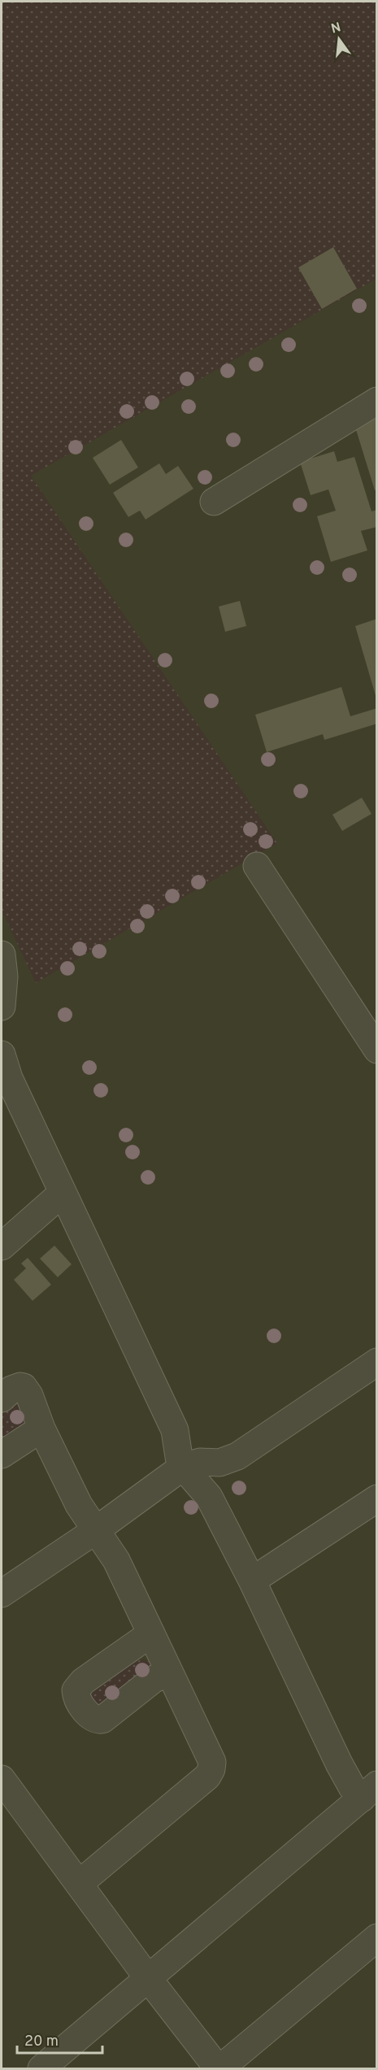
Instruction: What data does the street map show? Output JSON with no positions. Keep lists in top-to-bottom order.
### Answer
{
  "scale_bar": "20 m",
  "north": "top"
}
